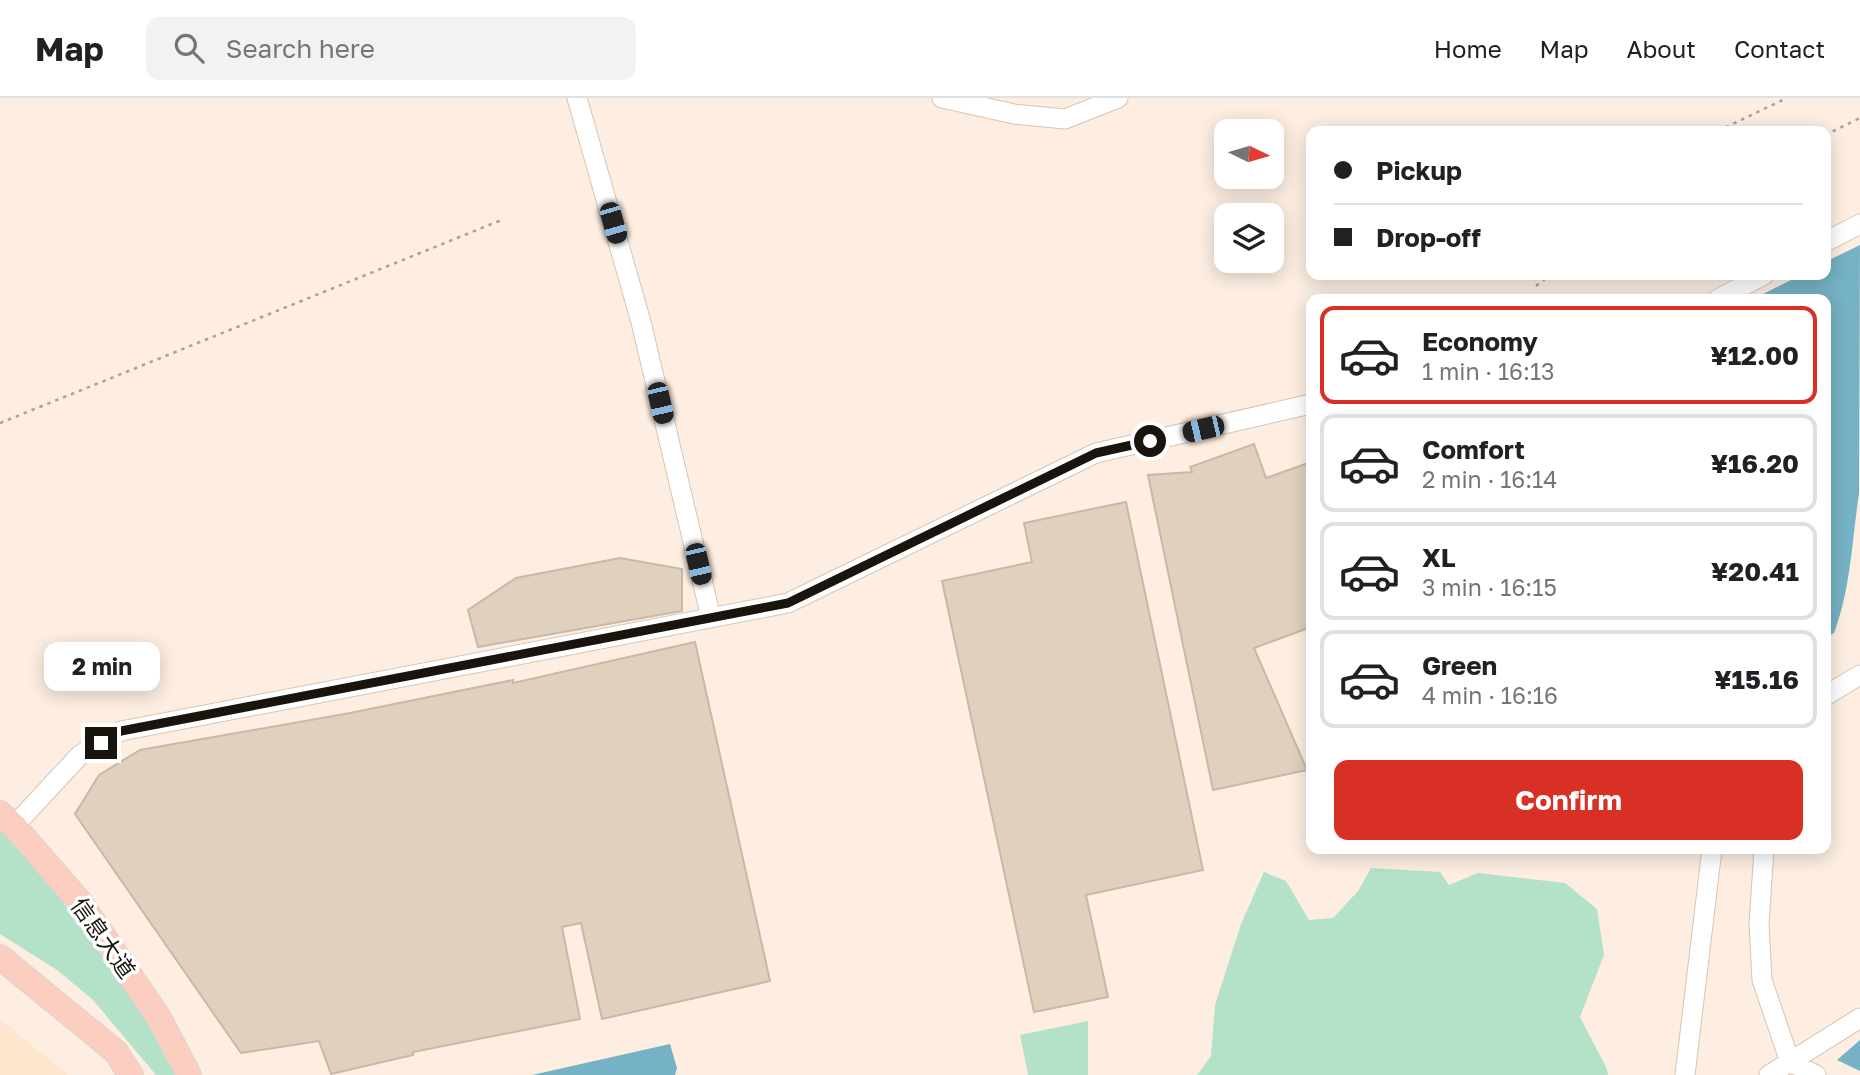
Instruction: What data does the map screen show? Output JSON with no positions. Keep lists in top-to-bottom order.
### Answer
{
  "streets": {
    "main road": ["信息大道"]
  },
  "north": "right",
  "page": {
    "header": "Map",
    "search": "Search here",
    "nav": [
      "Home",
      "Map",
      "About",
      "Contact"
    ],
    "banner": ["Pickup", "Drop-off"],
    "list": [
      {
        "name": "Economy",
        "note": "1 min · 16:13",
        "value": "¥12.00"
      },
      {
        "name": "Comfort",
        "note": "2 min · 16:14",
        "value": "¥16.20"
      },
      {
        "name": "XL",
        "note": "3 min · 16:15",
        "value": "¥20.41"
      },
      {
        "name": "Green",
        "note": "4 min · 16:16",
        "value": "¥15.16"
      }
    ],
    "bubble": "2 min",
    "buttons": "Confirm"
  }
}
